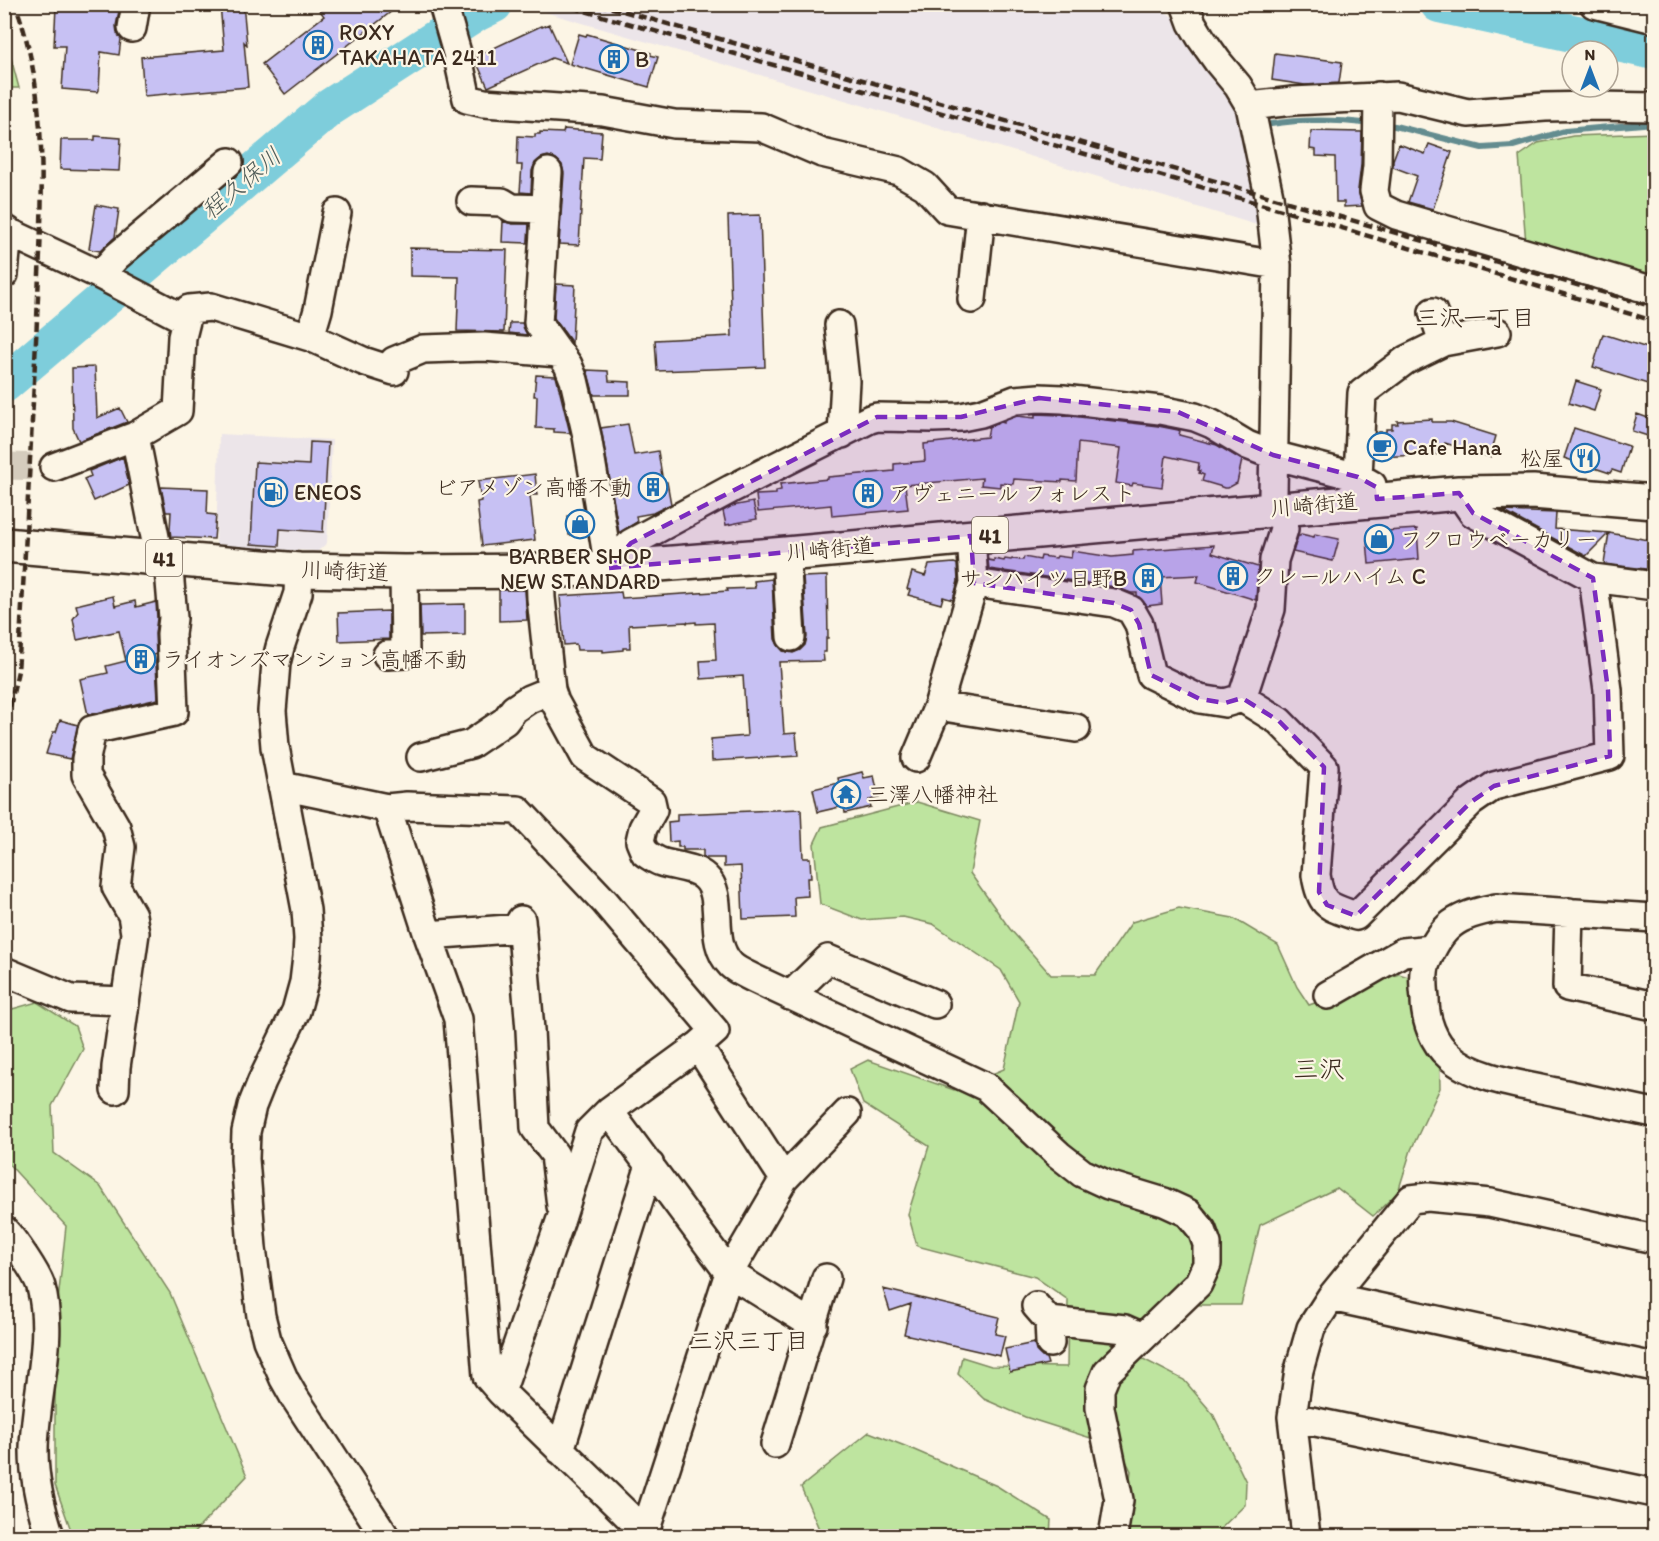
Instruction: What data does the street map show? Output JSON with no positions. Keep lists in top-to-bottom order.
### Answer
{
  "streets": {
    "main road": ["川崎街道", "41"]
  },
  "districts": ["三沢一丁目", "三沢", "三沢三丁目"],
  "water": ["程久保川"],
  "places": {
    "building": [
      "ROXY TAKAHATA 2411",
      "B",
      "ビアメゾン高幡不動",
      "アヴェニール フォレスト",
      "クレールハイム C",
      "サンハイツ日野B",
      "ライオンズマンション高幡不動"
    ],
    "cafe": ["Cafe Hana"],
    "restaurant": ["松屋"],
    "fuel station": ["ENEOS"],
    "shop": ["BARBER SHOP NEW STANDARD", "フクロウベーカリー"],
    "temple": ["三澤八幡神社"]
  },
  "north": "top"
}
